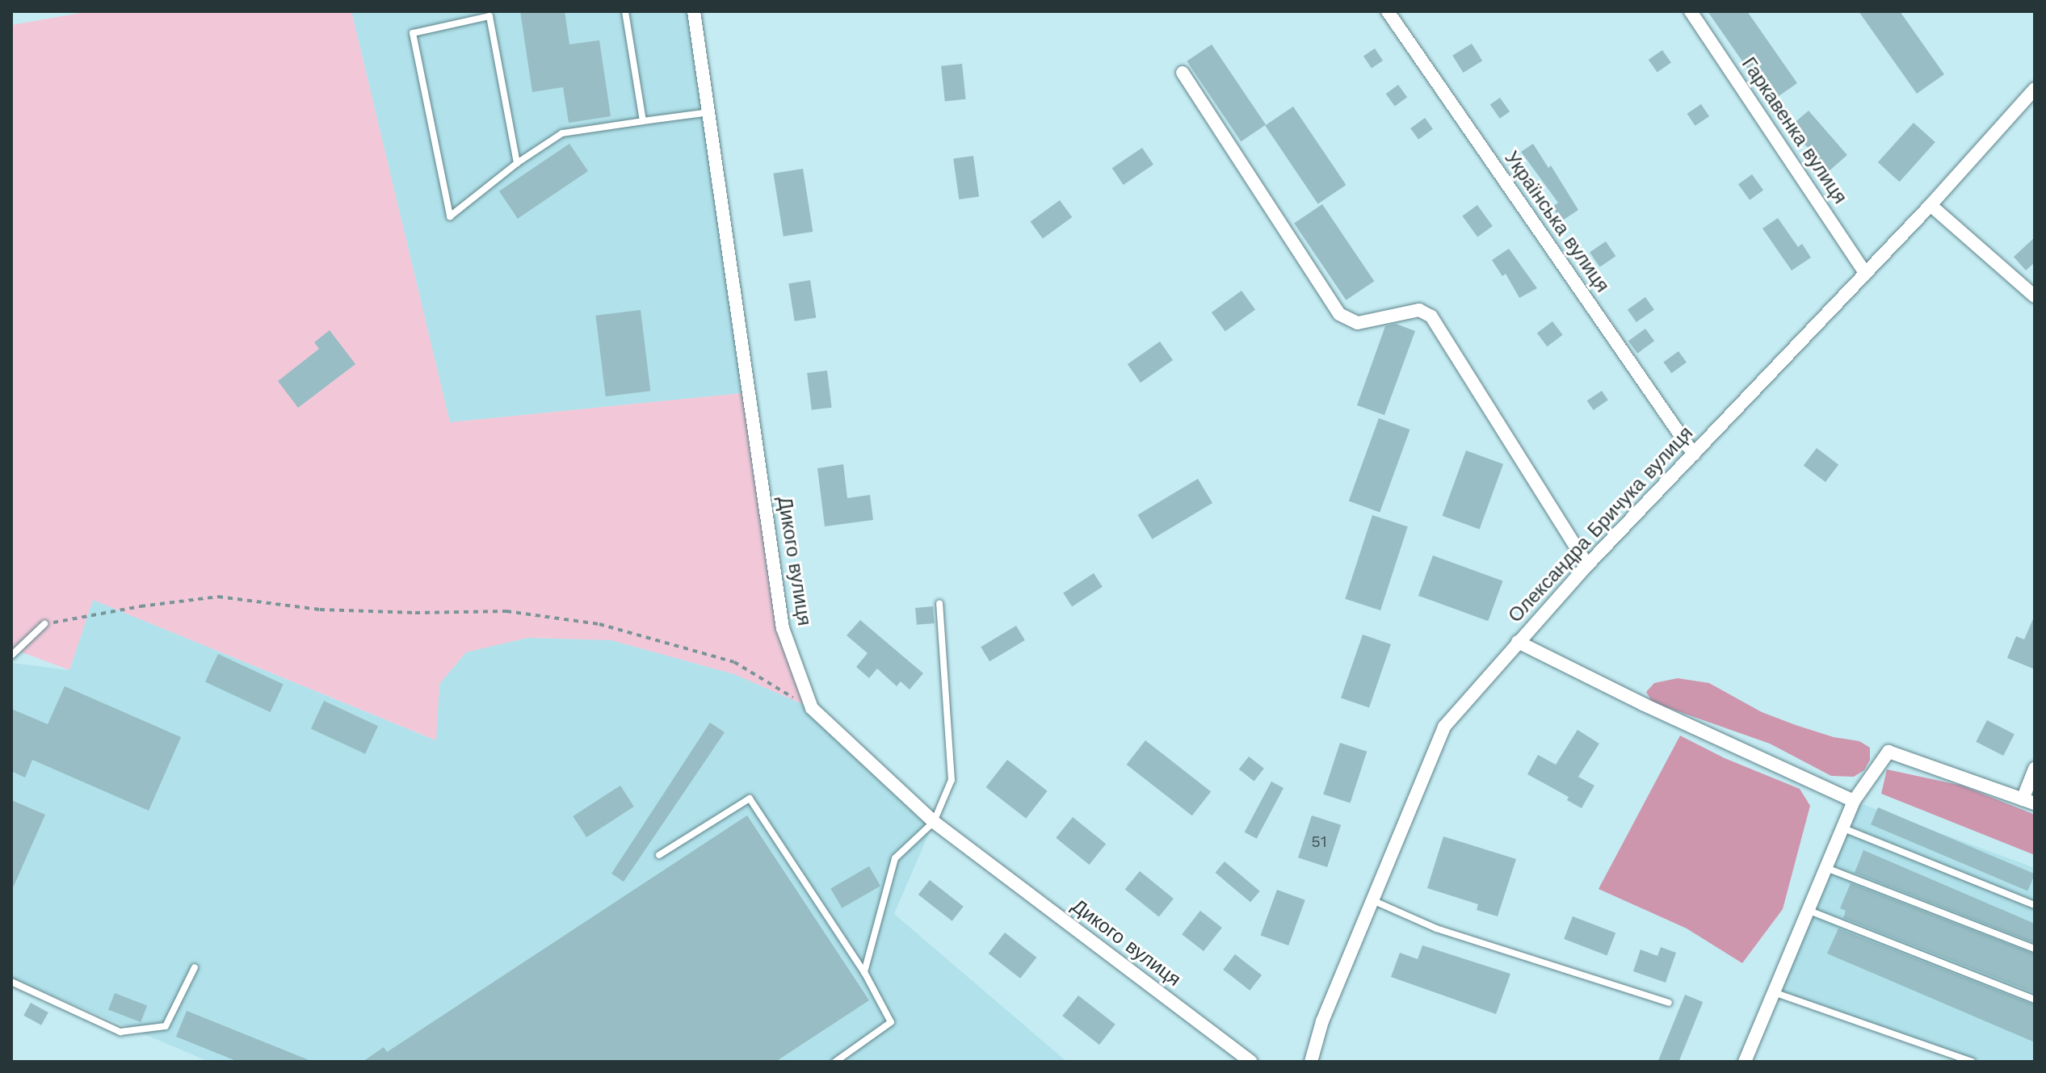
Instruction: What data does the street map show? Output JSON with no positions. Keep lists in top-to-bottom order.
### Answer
{
  "streets": {
    "street": [
      "Гаркавенка вулиця",
      "Українська вулиця",
      "Олександра Бричука вулиця",
      "Дикого вулиця"
    ]
  },
  "crossings": [
    ["Гаркавенка вулиця", "Олександра Бричука вулиця"],
    ["Українська вулиця", "Олександра Бричука вулиця"]
  ],
  "house_numbers": ["51"]
}
